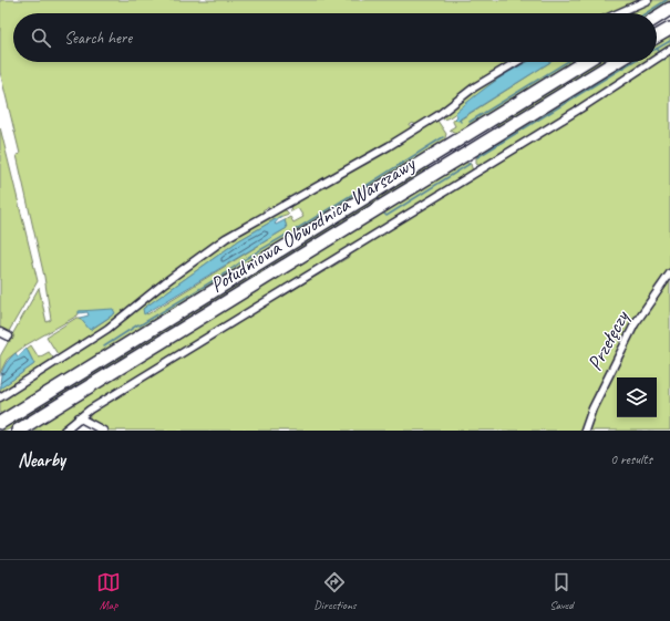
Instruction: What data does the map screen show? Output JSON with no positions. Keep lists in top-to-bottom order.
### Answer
{
  "streets": {
    "highway": ["Południowa Obwodnica Warszawy"],
    "street": ["Przełęczy"]
  },
  "page": {
    "search": "Search here",
    "heading": ["Nearby", "0 results"],
    "nav": ["Map", "Directions", "Saved"]
  }
}
